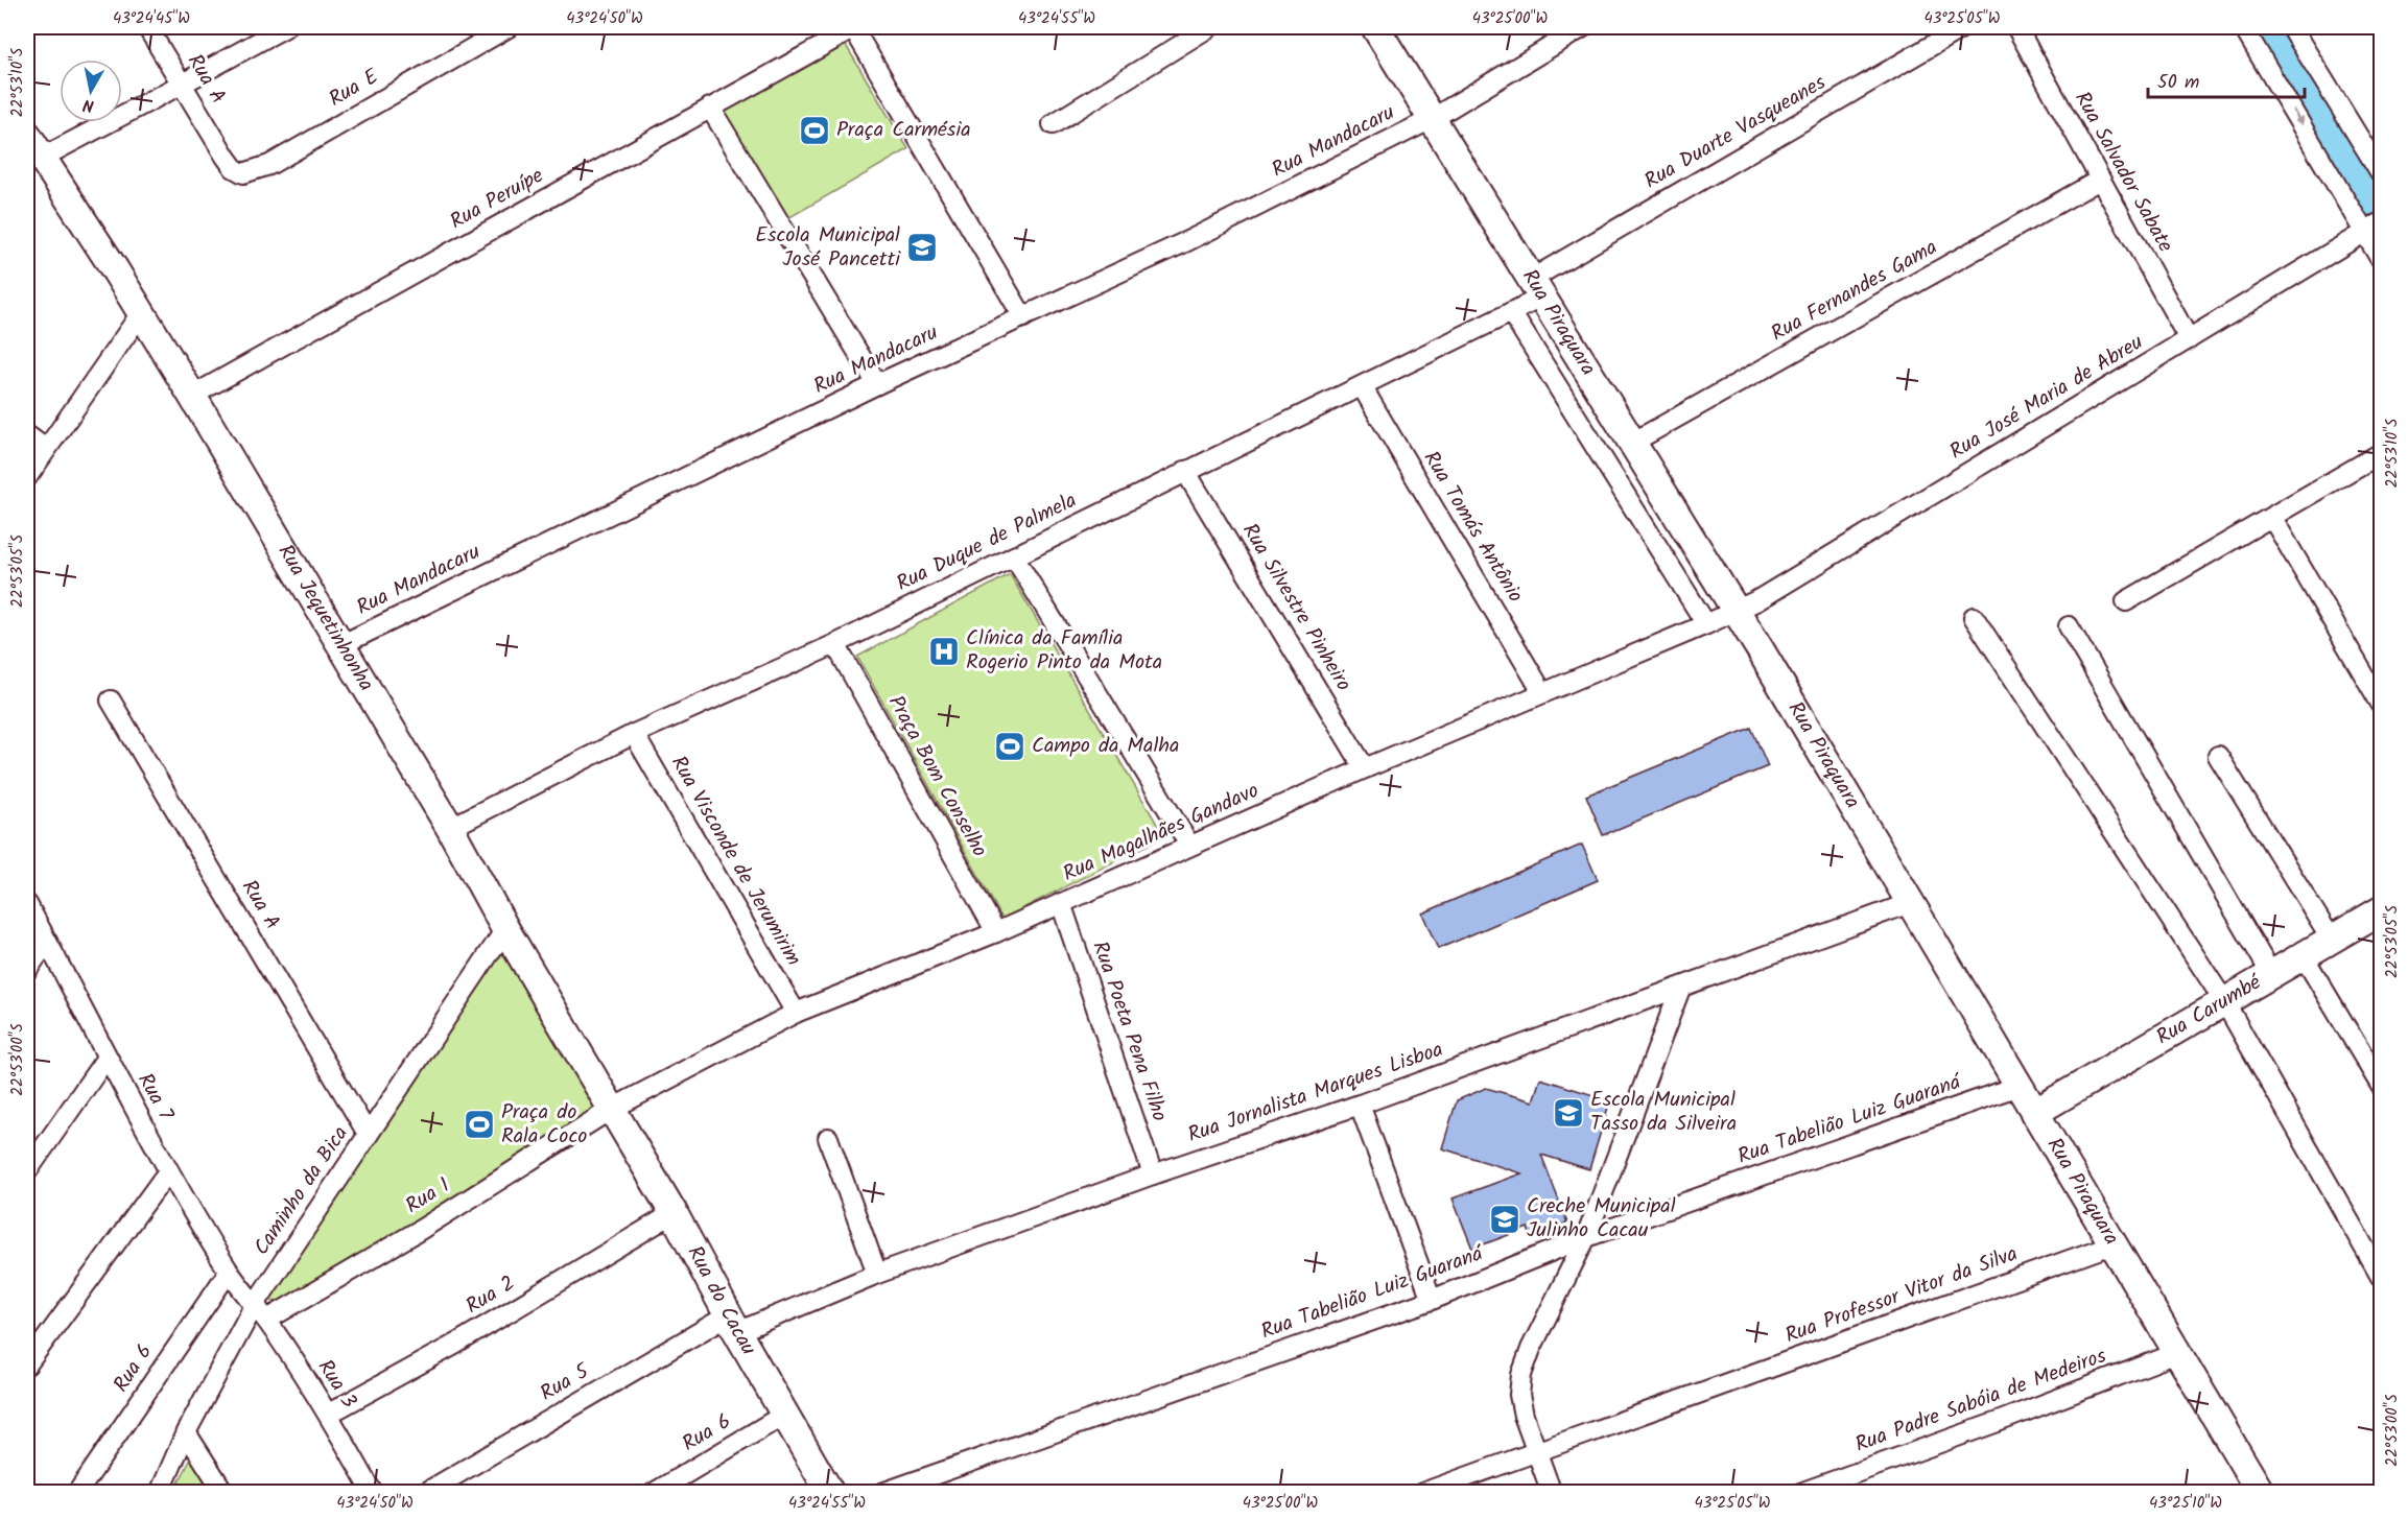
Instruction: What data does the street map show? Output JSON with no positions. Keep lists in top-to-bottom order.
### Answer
{
  "streets": {
    "street": [
      "Rua A",
      "Rua E",
      "Rua Duarte Vasqueanes",
      "Rua Mandacaru",
      "Rua Salvador Sabate",
      "Rua Peruípe",
      "Rua Fernandes Gama",
      "Rua Piraquara",
      "Rua José Maria de Abreu",
      "Rua Tomás Antônio",
      "Rua Duque de Palmela",
      "Rua Silvestre Pinheiro",
      "Rua Jequetinhonha",
      "Praça Bom Conselho",
      "Rua Magalhães Gandavo",
      "Rua Visconde de Jerumirim",
      "Rua Carumbé",
      "Rua Poeta Pena Filho",
      "Rua Jornalista Marques Lisboa",
      "Rua 7",
      "Rua Tabelião Luiz Guaraná",
      "Caminho da Bica",
      "Rua 1",
      "Rua 2",
      "Rua Professor Vitor da Silva",
      "Rua do Cacau",
      "Rua 6",
      "Rua 5",
      "Rua 3",
      "Rua Padre Sabóia de Medeiros"
    ]
  },
  "crossings": [
    ["Rua A", "Rua E"],
    ["Rua A", "Caminho da Bica"],
    ["Rua Duarte Vasqueanes", "Rua Piraquara"],
    ["Rua Duarte Vasqueanes", "Rua Duque de Palmela"],
    ["Rua Mandacaru", "Rua Piraquara"],
    ["Rua Mandacaru", "Rua Jequetinhonha"],
    ["Rua Salvador Sabate", "Rua Fernandes Gama"],
    ["Rua Salvador Sabate", "Rua José Maria de Abreu"],
    ["Rua Peruípe", "Rua Jequetinhonha"],
    ["Rua Fernandes Gama", "Rua Piraquara"],
    ["Rua Piraquara", "Rua José Maria de Abreu"],
    ["Rua Piraquara", "Rua Duque de Palmela"],
    ["Rua Piraquara", "Rua Magalhães Gandavo"],
    ["Rua Piraquara", "Rua Carumbé"],
    ["Rua Piraquara", "Rua Jornalista Marques Lisboa"],
    ["Rua Piraquara", "Rua Tabelião Luiz Guaraná"],
    ["Rua Piraquara", "Rua Professor Vitor da Silva"],
    ["Rua Piraquara", "Rua Padre Sabóia de Medeiros"],
    ["Rua José Maria de Abreu", "Rua Magalhães Gandavo"],
    ["Rua Tomás Antônio", "Rua Duque de Palmela"],
    ["Rua Tomás Antônio", "Rua Magalhães Gandavo"],
    ["Rua Duque de Palmela", "Rua Silvestre Pinheiro"],
    ["Rua Duque de Palmela", "Rua Jequetinhonha"],
    ["Rua Duque de Palmela", "Praça Bom Conselho"],
    ["Rua Duque de Palmela", "Rua Visconde de Jerumirim"],
    ["Rua Silvestre Pinheiro", "Rua Magalhães Gandavo"],
    ["Rua Jequetinhonha", "Rua Magalhães Gandavo"],
    ["Rua Jequetinhonha", "Caminho da Bica"],
    ["Rua Jequetinhonha", "Rua 1"],
    ["Rua Jequetinhonha", "Rua do Cacau"],
    ["Praça Bom Conselho", "Rua Magalhães Gandavo"],
    ["Rua Magalhães Gandavo", "Rua Visconde de Jerumirim"],
    ["Rua Magalhães Gandavo", "Rua Poeta Pena Filho"],
    ["Rua Magalhães Gandavo", "Rua 1"],
    ["Rua Magalhães Gandavo", "Rua do Cacau"],
    ["Rua Poeta Pena Filho", "Rua Jornalista Marques Lisboa"],
    ["Rua Jornalista Marques Lisboa", "Rua do Cacau"],
    ["Rua Jornalista Marques Lisboa", "Rua 5"],
    ["Rua 7", "Caminho da Bica"],
    ["Rua 7", "Rua 6"],
    ["Rua 7", "Rua 3"],
    ["Caminho da Bica", "Rua 3"],
    ["Rua 1", "Rua do Cacau"],
    ["Rua 1", "Rua 3"],
    ["Rua 2", "Rua do Cacau"],
    ["Rua 2", "Rua 3"],
    ["Rua do Cacau", "Rua 6"],
    ["Rua do Cacau", "Rua 5"]
  ],
  "places": {
    "sports": ["Praça Carmésia", "Campo da Malha", "Praça do Rala Coco"],
    "school or university": ["Escola Municipal José Pancetti", "Escola Municipal Tasso da Silveira", "Creche Municipal Julinho Cacau"],
    "hospital": ["Clínica da Família Rogerio Pinto da Mota"]
  },
  "scale_bar": "50 m",
  "north": "bottom",
  "coordinates": [
    "43°24'45\"W",
    "43°24'50\"W",
    "43°24'55\"W",
    "43°25'00\"W",
    "43°25'05\"W",
    "22°53'10\"S",
    "22°53'05\"S",
    "22°53'00\"S",
    "43°25'10\"W"
  ]
}
